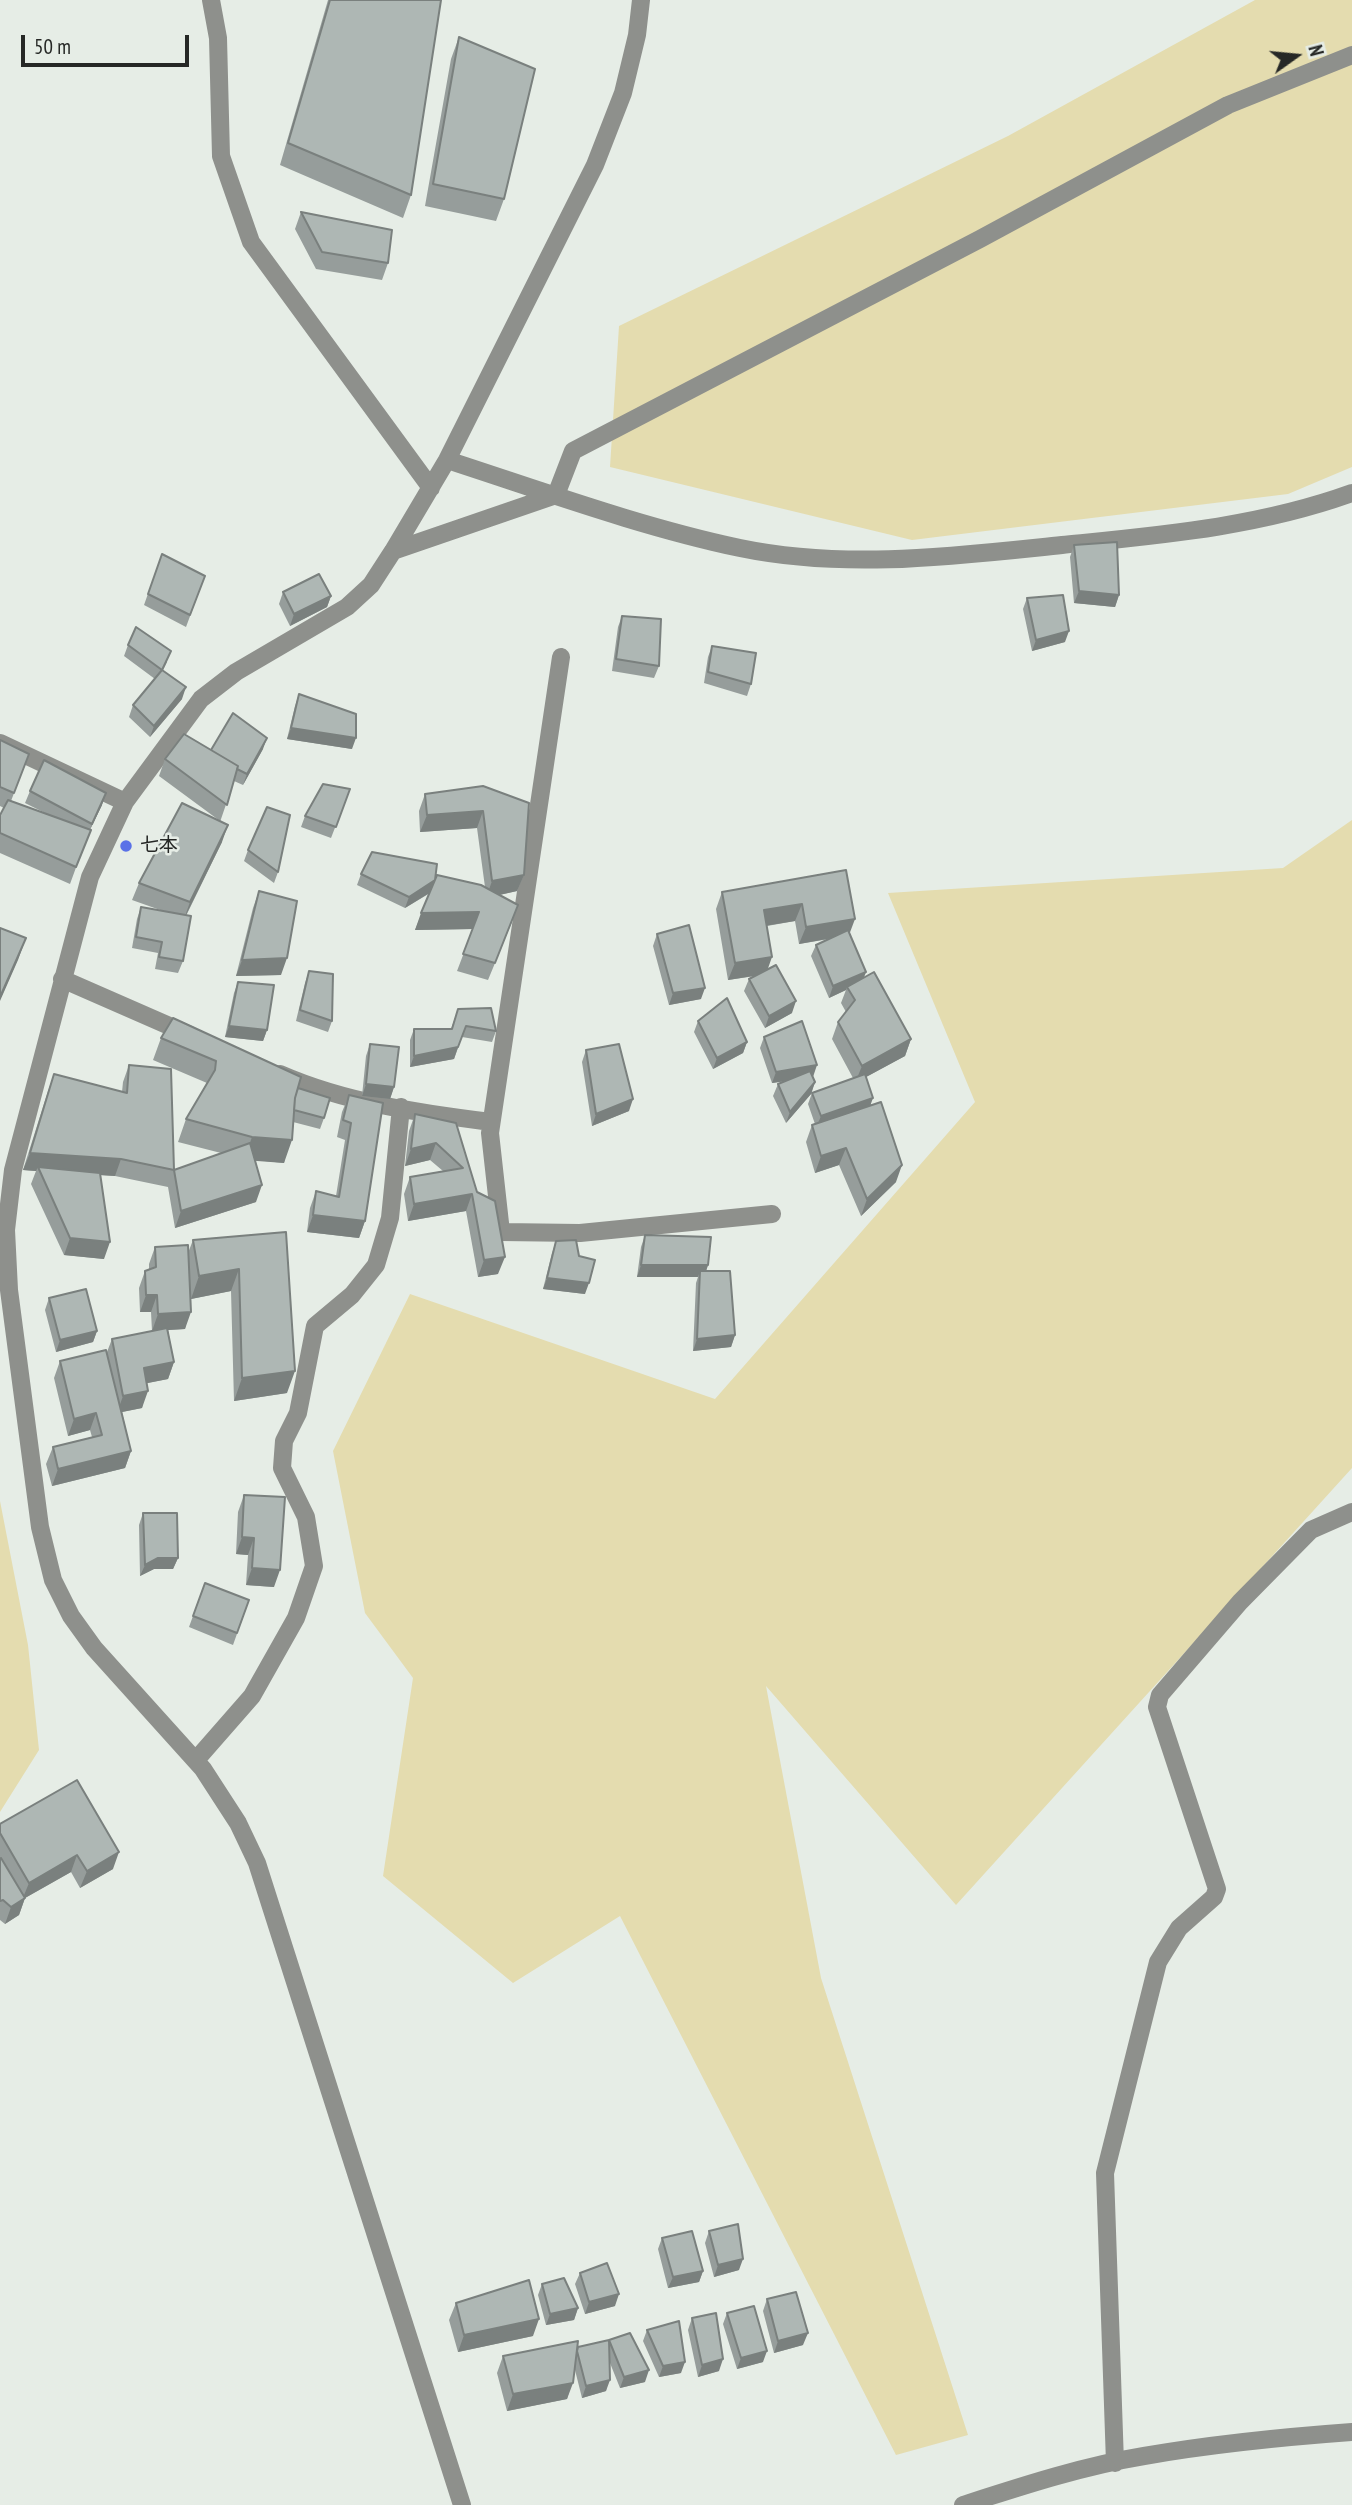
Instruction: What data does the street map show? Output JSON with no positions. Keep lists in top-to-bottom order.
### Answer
{
  "places": ["七本"],
  "scale_bar": "50 m",
  "north": "right"
}
